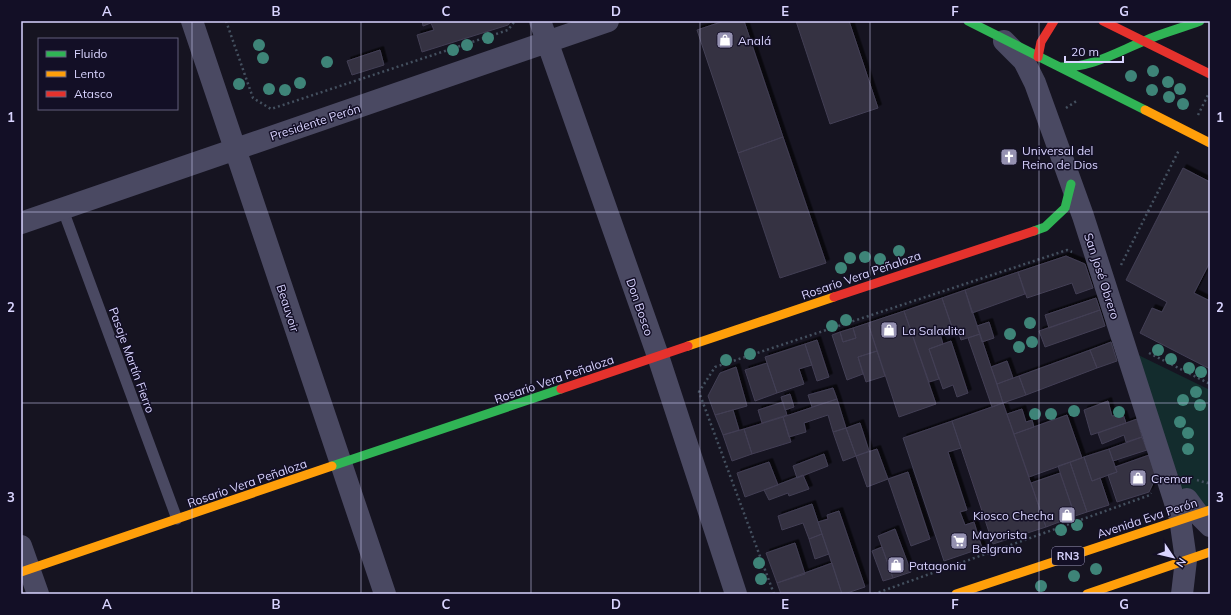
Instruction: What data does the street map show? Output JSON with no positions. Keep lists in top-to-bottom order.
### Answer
{
  "streets": {
    "main road": ["Rosario Vera Peñaloza", "Avenida Eva Perón", "RN3"],
    "street": [
      "Presidente Perón",
      "San José Obrero",
      "Don Bosco",
      "Beauvoir"
    ],
    "lane": ["Pasaje Martín Fierro"]
  },
  "crossings": [
    ["Presidente Perón", "Don Bosco"],
    ["Presidente Perón", "Beauvoir"],
    ["Presidente Perón", "Pasaje Martín Fierro"],
    ["Rosario Vera Peñaloza", "San José Obrero"],
    ["Rosario Vera Peñaloza", "Don Bosco"],
    ["Rosario Vera Peñaloza", "Beauvoir"],
    ["Rosario Vera Peñaloza", "Pasaje Martín Fierro"],
    ["San José Obrero", "Avenida Eva Perón"]
  ],
  "places": {
    "shop": [
      "Analá",
      "La Saladita",
      "Cremar",
      "Kiosco Checha",
      "Patagonia"
    ],
    "church": ["Universal del Reino de Dios"],
    "supermarket": ["Mayorista Belgrano"]
  },
  "legend": ["Fluido", "Lento", "Atasco"],
  "scale_bar": "20 m",
  "north": "bottom right",
  "grid": {
    "columns": [
      "A",
      "B",
      "C",
      "D",
      "E",
      "F",
      "G"
    ],
    "rows": ["1", "2", "3"]
  }
}
